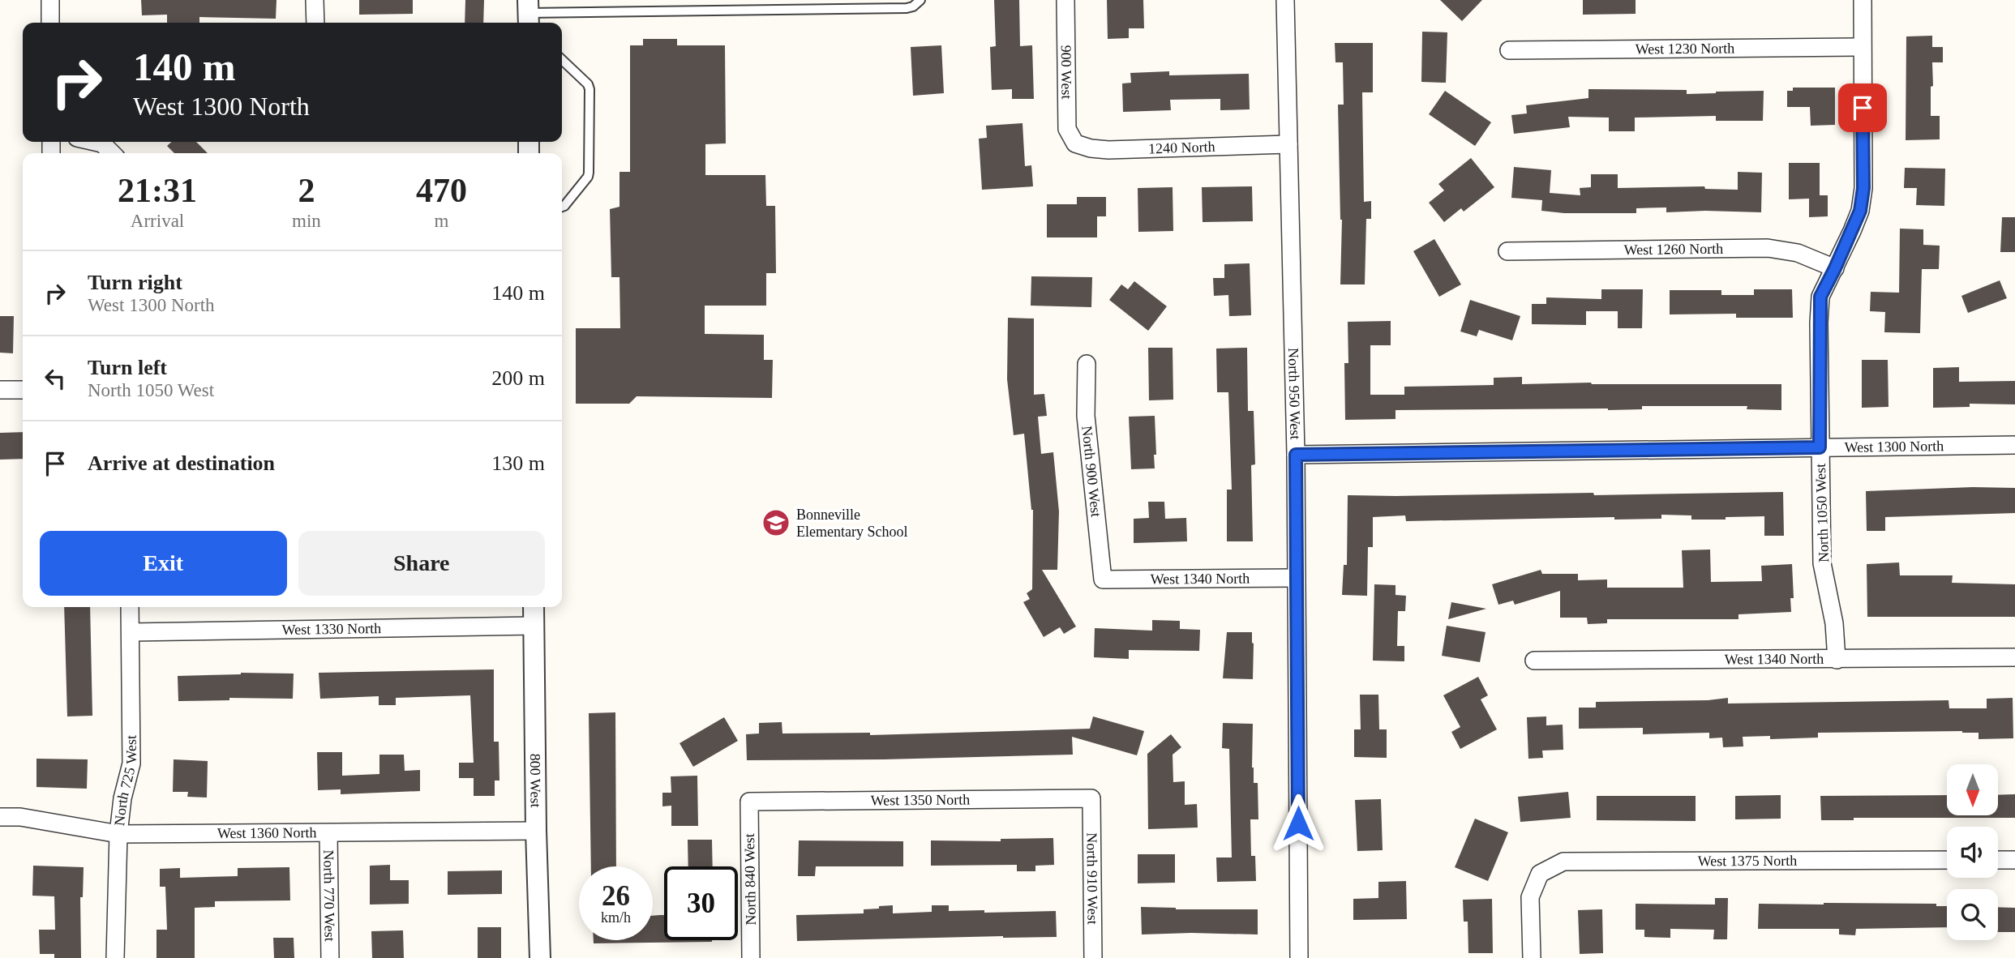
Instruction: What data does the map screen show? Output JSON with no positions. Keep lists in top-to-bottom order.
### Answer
{
  "streets": {
    "street": [
      "West 1230 North",
      "900 West",
      "1240 North",
      "West 1260 North",
      "North 950 West",
      "West 1300 North",
      "North 900 West",
      "North 1050 West",
      "West 1340 North",
      "West 1330 North",
      "North 725 West",
      "800 West",
      "West 1350 North",
      "West 1360 North",
      "West 1375 North",
      "North 910 West",
      "North 840 West",
      "North 770 West"
    ]
  },
  "crossings": [
    ["West 1230 North", "North 1050 West"],
    ["900 West", "1240 North"],
    ["1240 North", "North 950 West"],
    ["West 1260 North", "North 1050 West"],
    ["North 950 West", "West 1300 North"],
    ["North 950 West", "West 1340 North"],
    ["West 1300 North", "North 1050 West"],
    ["North 900 West", "West 1340 North"],
    ["North 1050 West", "West 1340 North"],
    ["West 1330 North", "North 725 West"],
    ["West 1330 North", "800 West"],
    ["North 725 West", "West 1360 North"],
    ["800 West", "West 1360 North"],
    ["West 1350 North", "North 910 West"],
    ["West 1350 North", "North 840 West"],
    ["West 1360 North", "North 770 West"]
  ],
  "places": {
    "school or university": ["Bonneville Elementary School"]
  },
  "north": "bottom",
  "page": {
    "turn": ["140 m", "West 1300 North"],
    "eta": [
      "21:31",
      "Arrival",
      "2",
      "min",
      "470",
      "m"
    ],
    "list": [
      {
        "name": "Turn right",
        "note": "West 1300 North",
        "value": "140 m"
      },
      {
        "name": "Turn left",
        "note": "North 1050 West",
        "value": "200 m"
      },
      {
        "name": "Arrive at destination",
        "value": "130 m"
      }
    ],
    "buttons": ["Exit", "Share"],
    "speed": "26 km/h",
    "limit": "30"
  }
}
